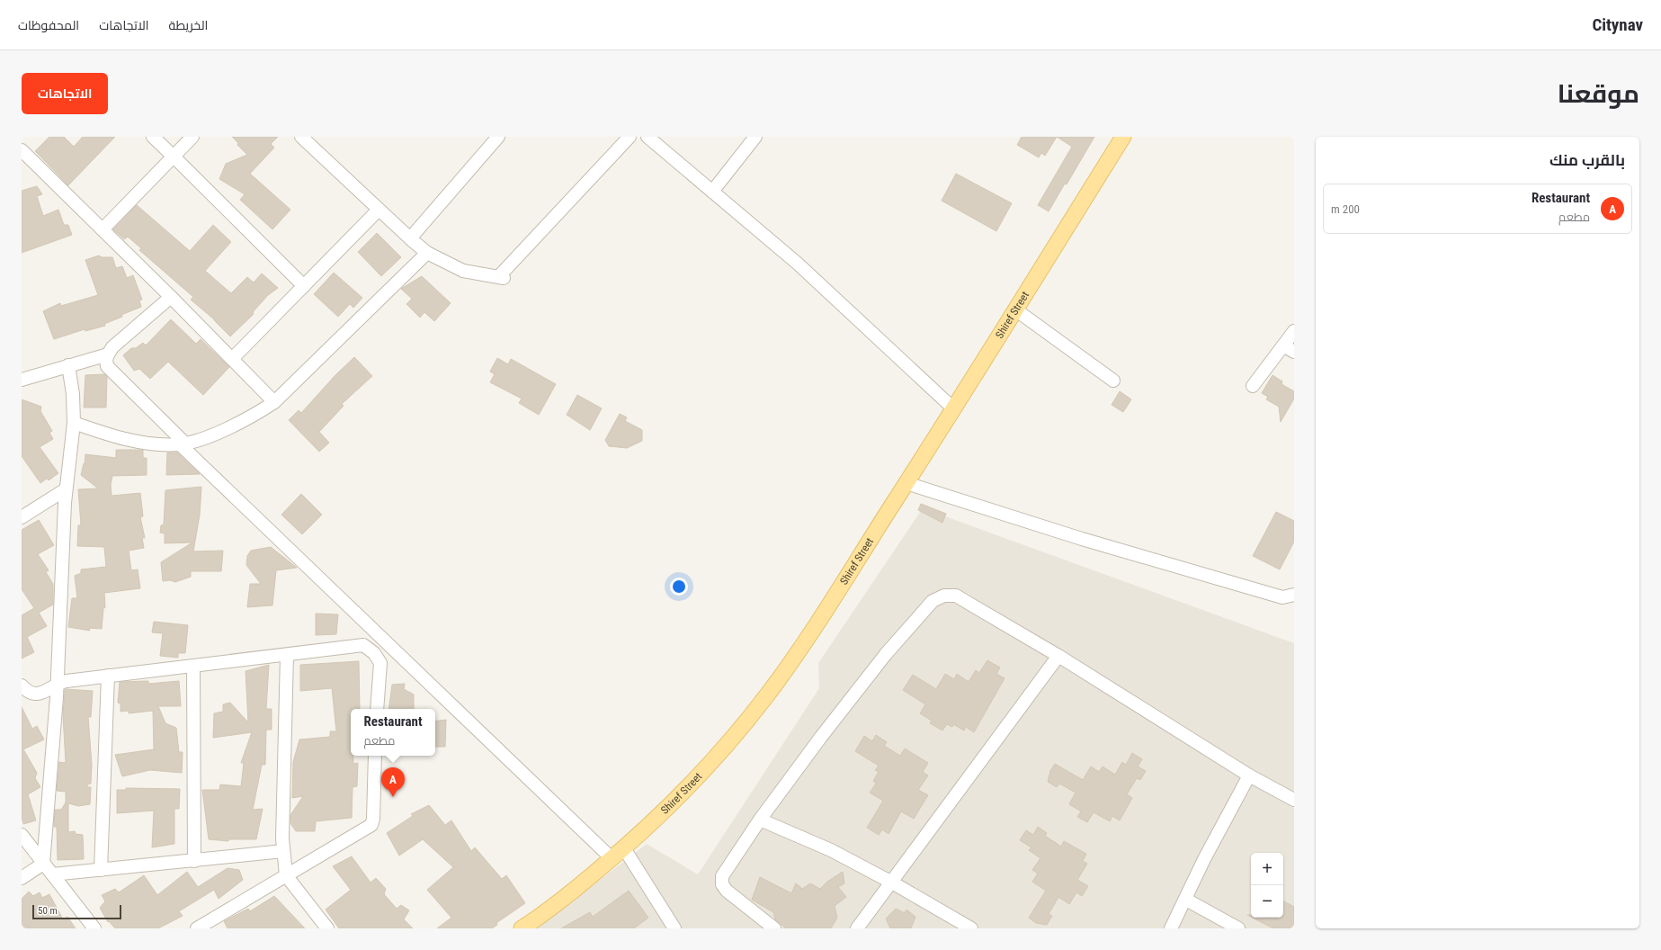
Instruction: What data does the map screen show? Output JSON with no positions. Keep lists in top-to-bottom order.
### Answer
{
  "streets": {
    "main road": ["Shiref Street"]
  },
  "scale_bar": "50 m",
  "page": {
    "header": "Citynav",
    "nav": ["الخريطة", "الاتجاهات", "المحفوظات"],
    "title": "موقعنا",
    "buttons": "الاتجاهات",
    "heading": "بالقرب منك",
    "list": [
      {
        "mark": "A",
        "name": "Restaurant",
        "note": "مطعم",
        "value": "200 m"
      }
    ],
    "popup": ["Restaurant", "مطعم"],
    "pins": "A",
    "map_buttons": ["+", "−"],
    "scale": "50 m"
  }
}
